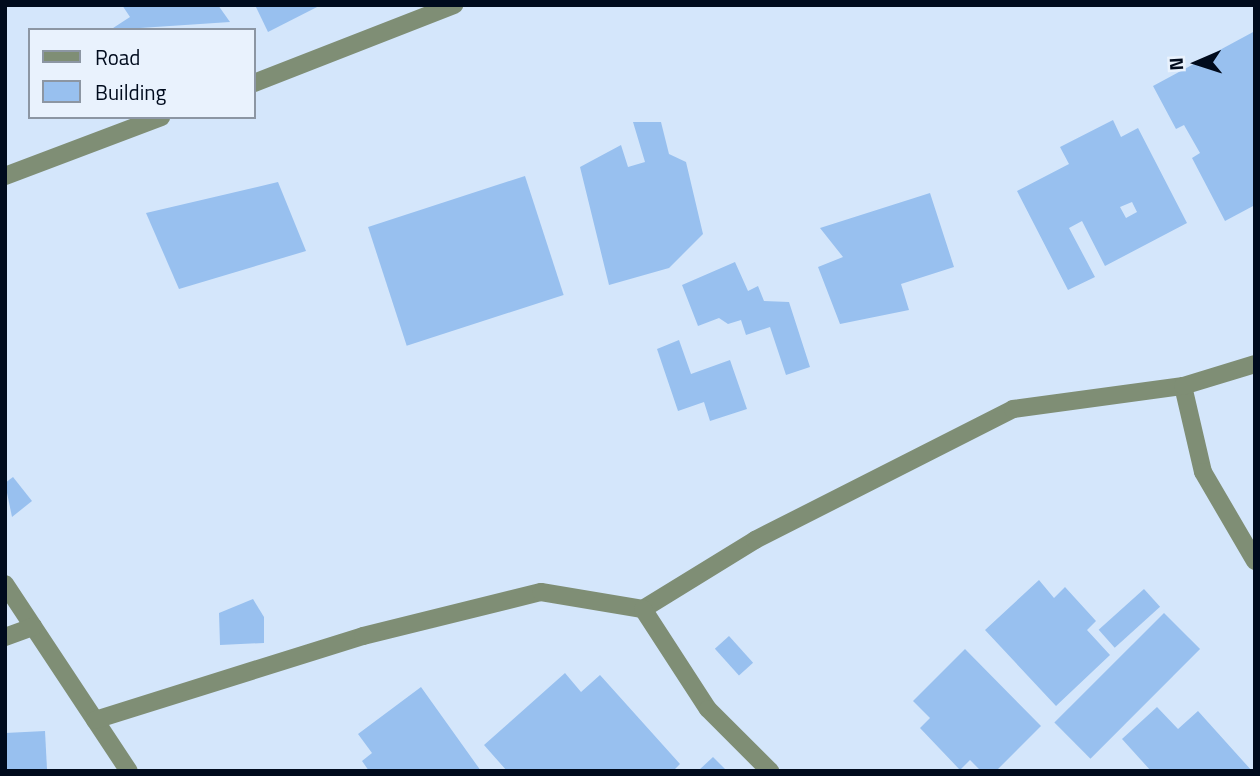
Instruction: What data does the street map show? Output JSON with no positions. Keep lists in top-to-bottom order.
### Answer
{
  "legend": ["Road", "Building"],
  "north": "left"
}
